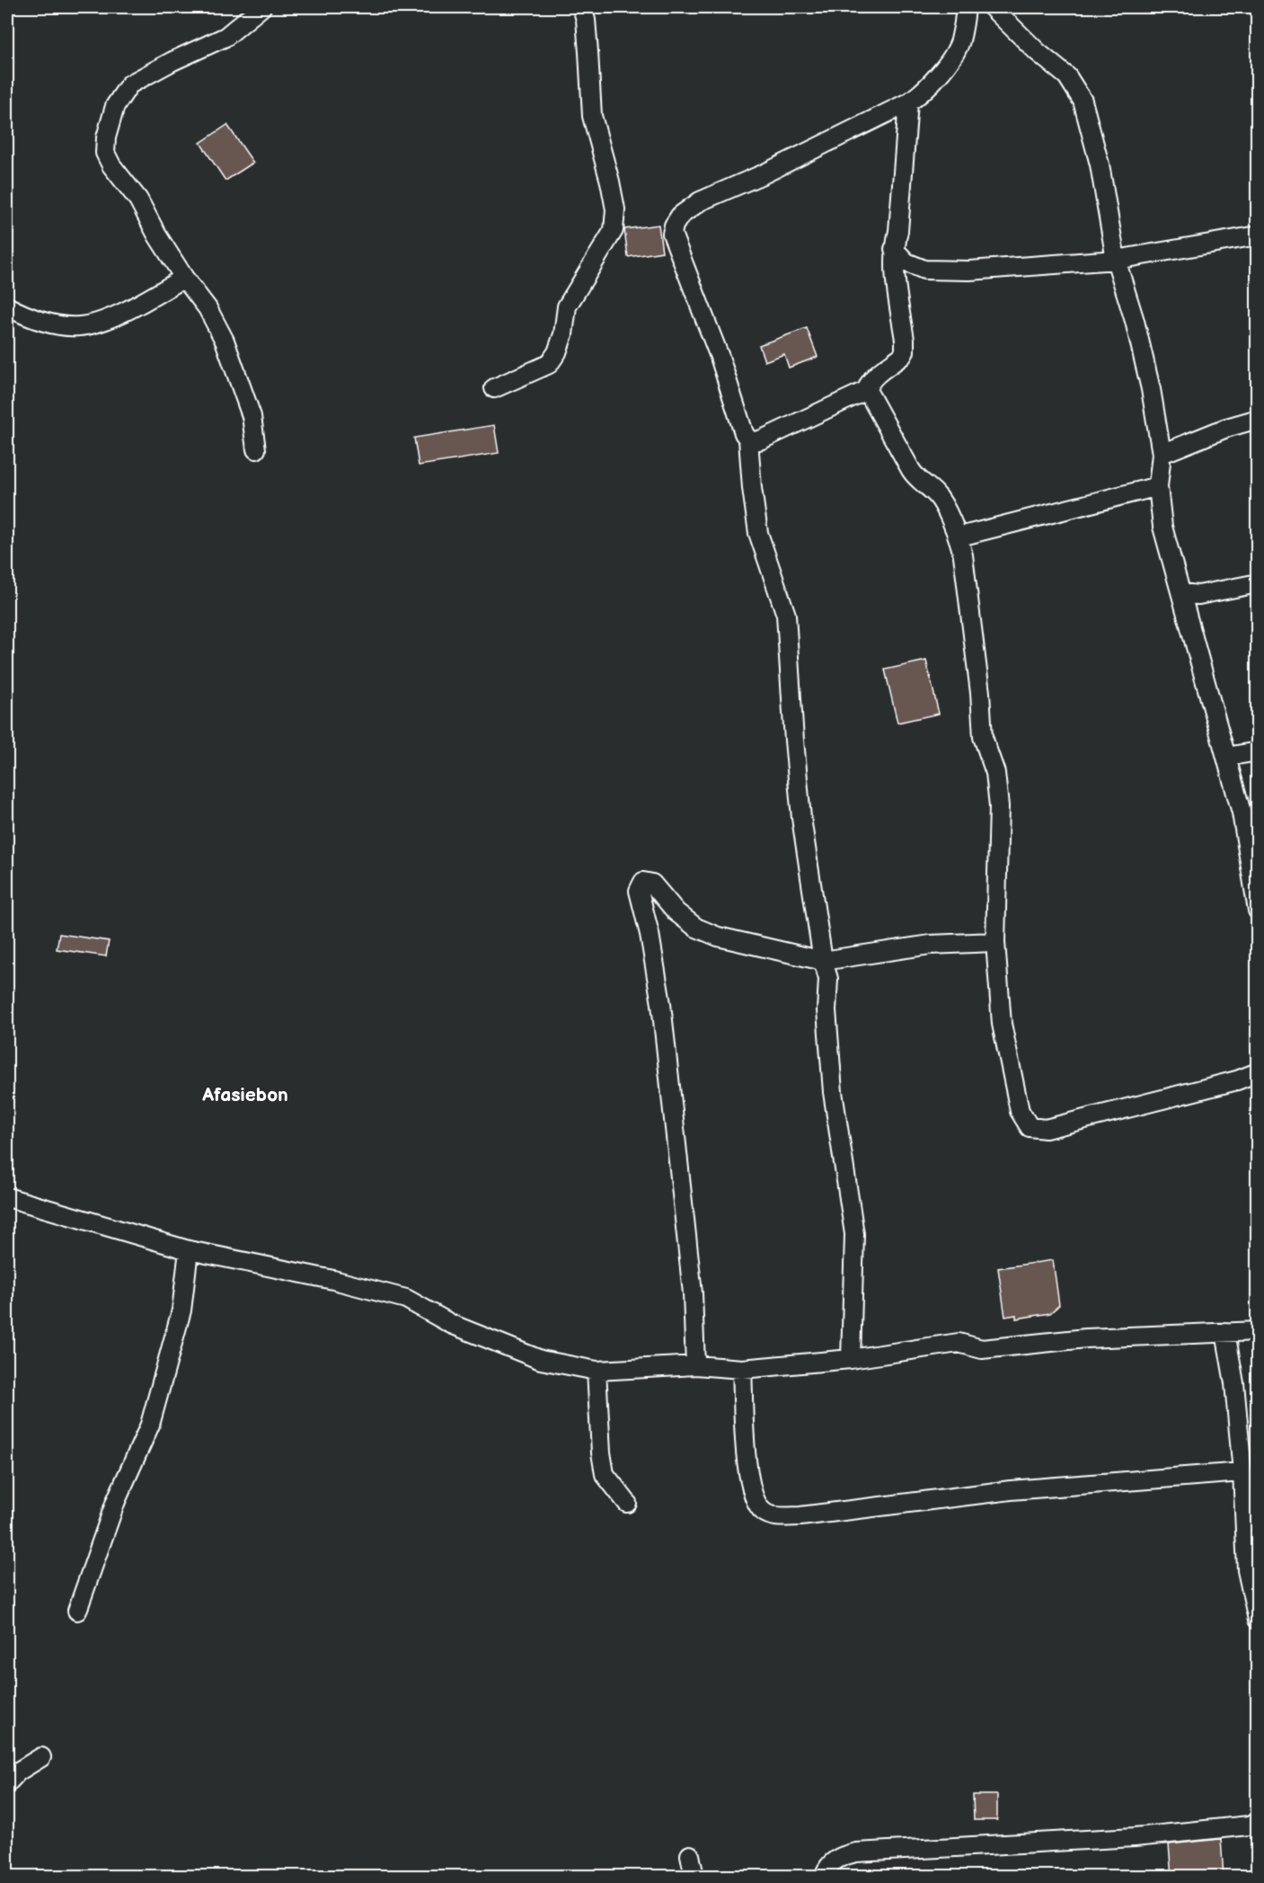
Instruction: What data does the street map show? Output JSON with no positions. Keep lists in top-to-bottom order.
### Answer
{
  "districts": ["Afasiebon"]
}
